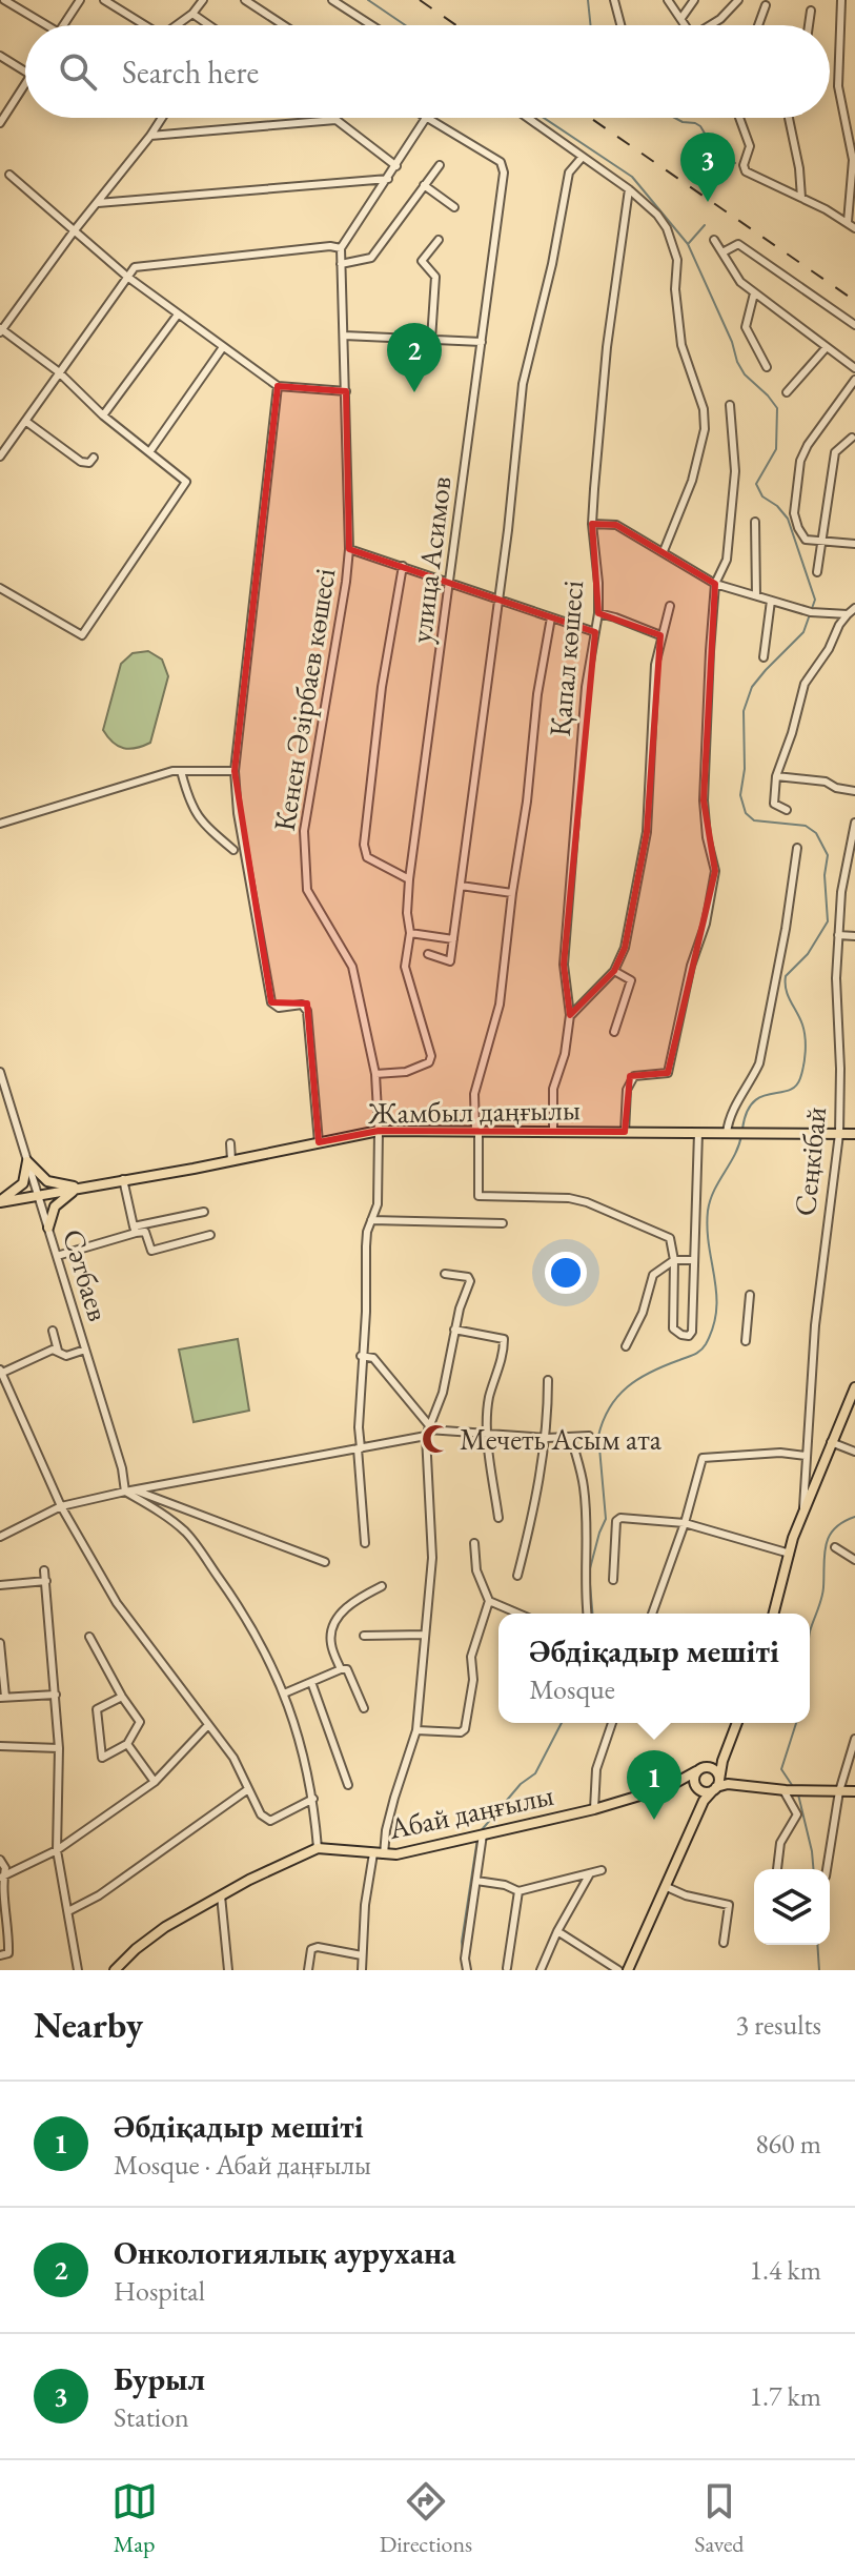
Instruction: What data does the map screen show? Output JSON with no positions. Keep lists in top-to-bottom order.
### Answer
{
  "streets": {
    "main road": ["Жамбыл даңғылы", "Абай даңғылы"],
    "street": [
      "улица Асимов",
      "Қапал көшесі",
      "Кенен Әзірбаев көшесі",
      "Сеңкібай",
      "Сәтбаев"
    ]
  },
  "crossings": [
    ["улица Асимов", "Кенен Әзірбаев көшесі"],
    ["Қапал көшесі", "Жамбыл даңғылы"],
    ["Кенен Әзірбаев көшесі", "Жамбыл даңғылы"],
    ["Жамбыл даңғылы", "Сеңкібай"],
    ["Жамбыл даңғылы", "Сәтбаев"]
  ],
  "places": {
    "mosque": ["Мечеть Асым ата"]
  },
  "page": {
    "search": "Search here",
    "pins": ["3", "2", "1"],
    "popup": ["Әбдіқадыр мешіті", "Mosque"],
    "heading": ["Nearby", "3 results"],
    "list": [
      {
        "mark": "1",
        "name": "Әбдіқадыр мешіті",
        "note": "Mosque · Абай даңғылы",
        "value": "860 m"
      },
      {
        "mark": "2",
        "name": "Онкологиялық аурухана",
        "note": "Hospital",
        "value": "1.4 km"
      },
      {
        "mark": "3",
        "name": "Бурыл",
        "note": "Station",
        "value": "1.7 km"
      }
    ],
    "nav": ["Map", "Directions", "Saved"]
  }
}
